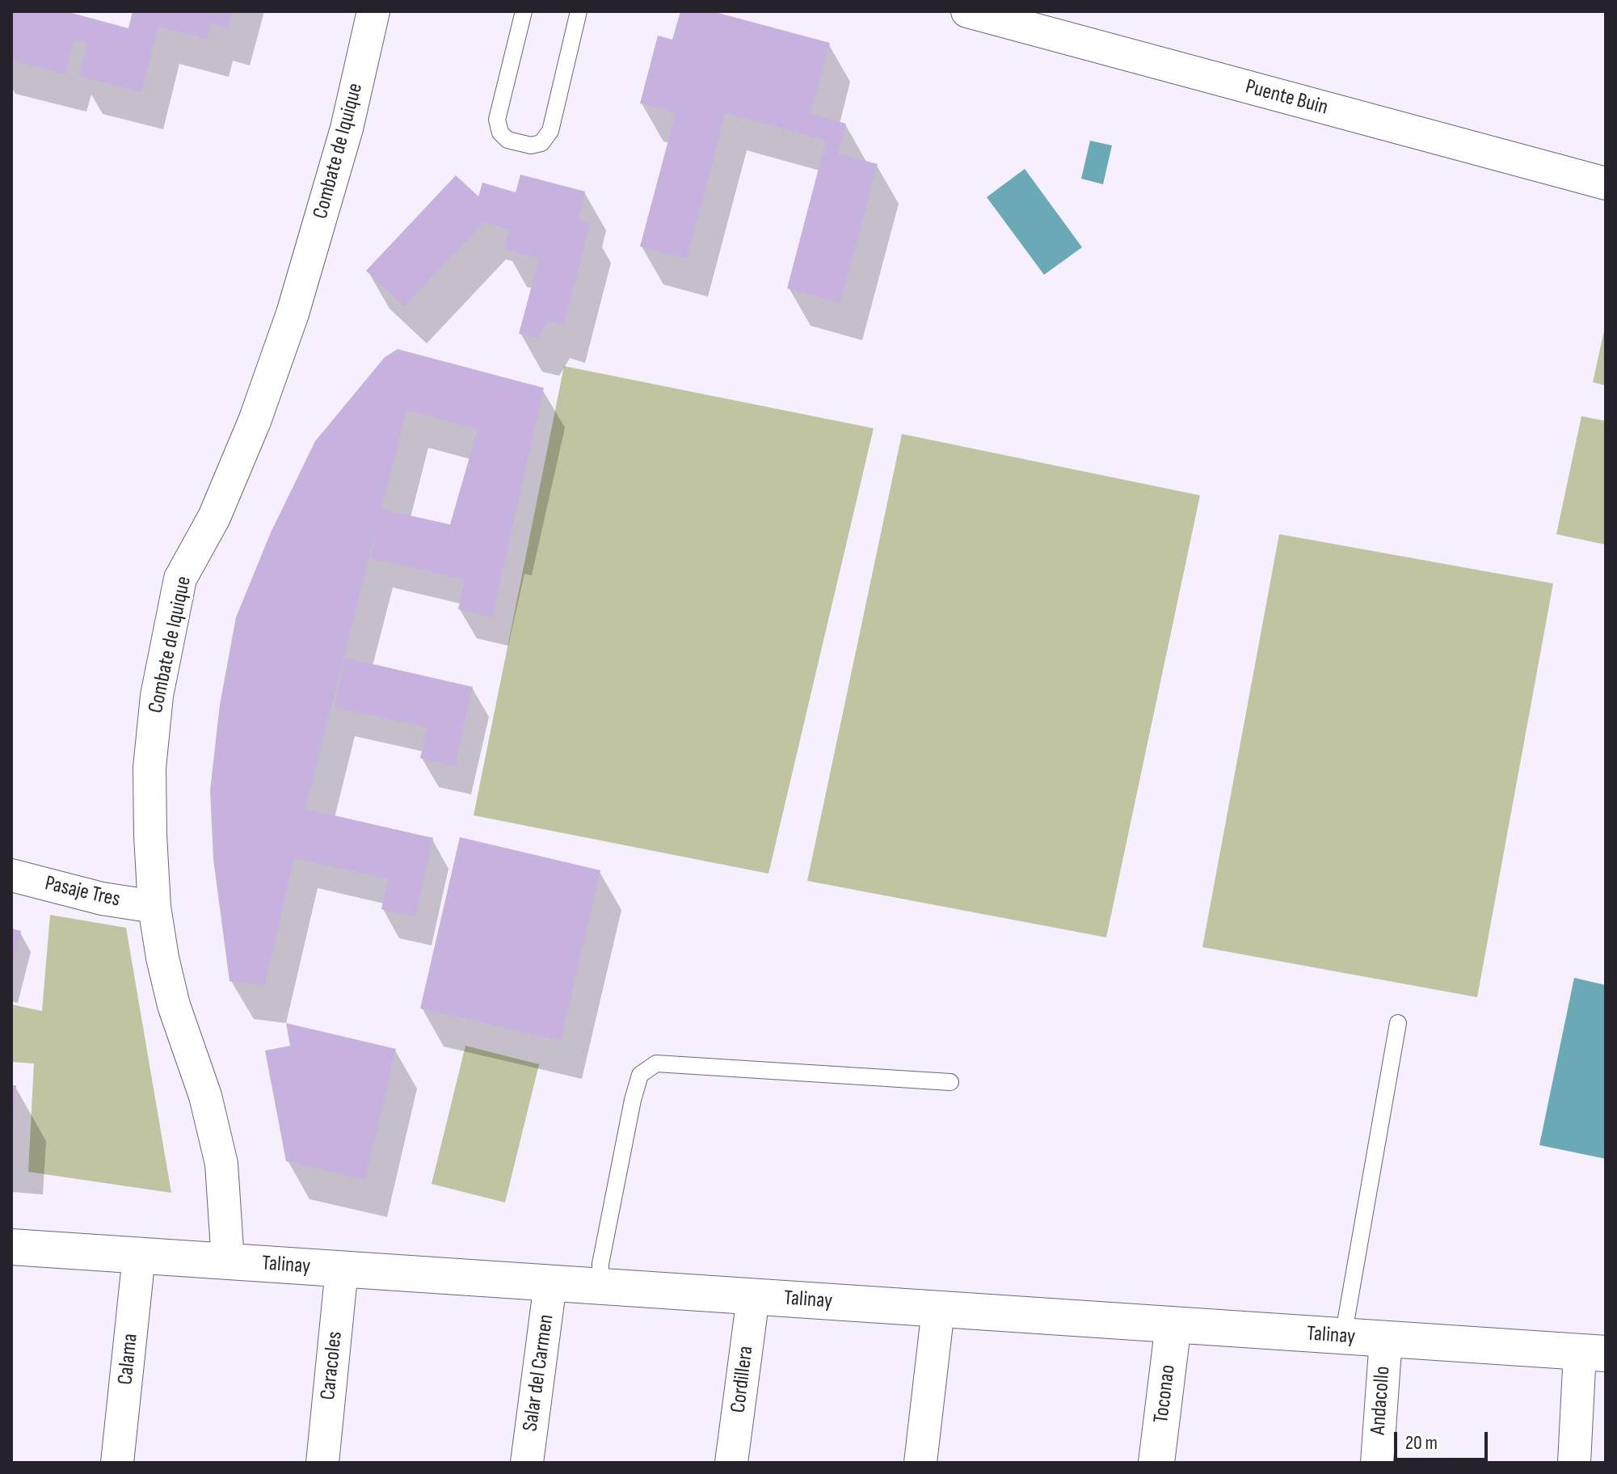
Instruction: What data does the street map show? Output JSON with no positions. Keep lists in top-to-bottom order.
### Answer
{
  "streets": {
    "street": [
      "Puente Buin",
      "Combate de Iquique",
      "Pasaje Tres",
      "Talinay",
      "Calama",
      "Caracoles",
      "Salar del Carmen",
      "Cordillera",
      "Toconao",
      "Andacollo"
    ]
  },
  "crossings": [
    ["Combate de Iquique", "Pasaje Tres"],
    ["Combate de Iquique", "Talinay"],
    ["Talinay", "Calama"],
    ["Talinay", "Caracoles"],
    ["Talinay", "Salar del Carmen"],
    ["Talinay", "Cordillera"],
    ["Talinay", "Toconao"],
    ["Talinay", "Andacollo"]
  ],
  "scale_bar": "20 m"
}
